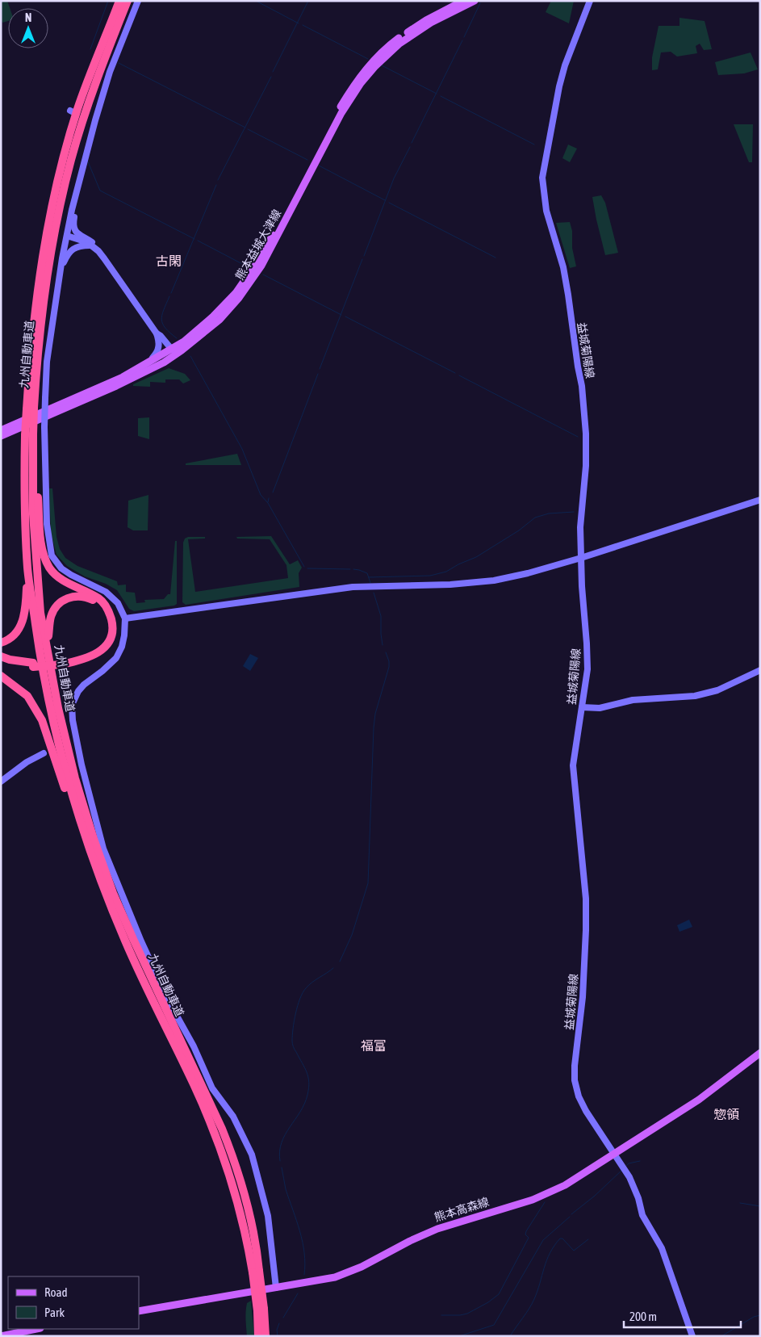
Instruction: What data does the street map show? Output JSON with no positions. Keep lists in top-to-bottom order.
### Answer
{
  "streets": {
    "highway": ["九州自動車道"],
    "main road": ["熊本益城大津線", "熊本高森線"],
    "street": ["益城菊陽線"]
  },
  "crossings": [
    ["益城菊陽線", "熊本高森線"]
  ],
  "districts": ["古閑", "福富", "惣領"],
  "legend": ["Road", "Park"],
  "scale_bar": "200 m",
  "north": "top"
}
